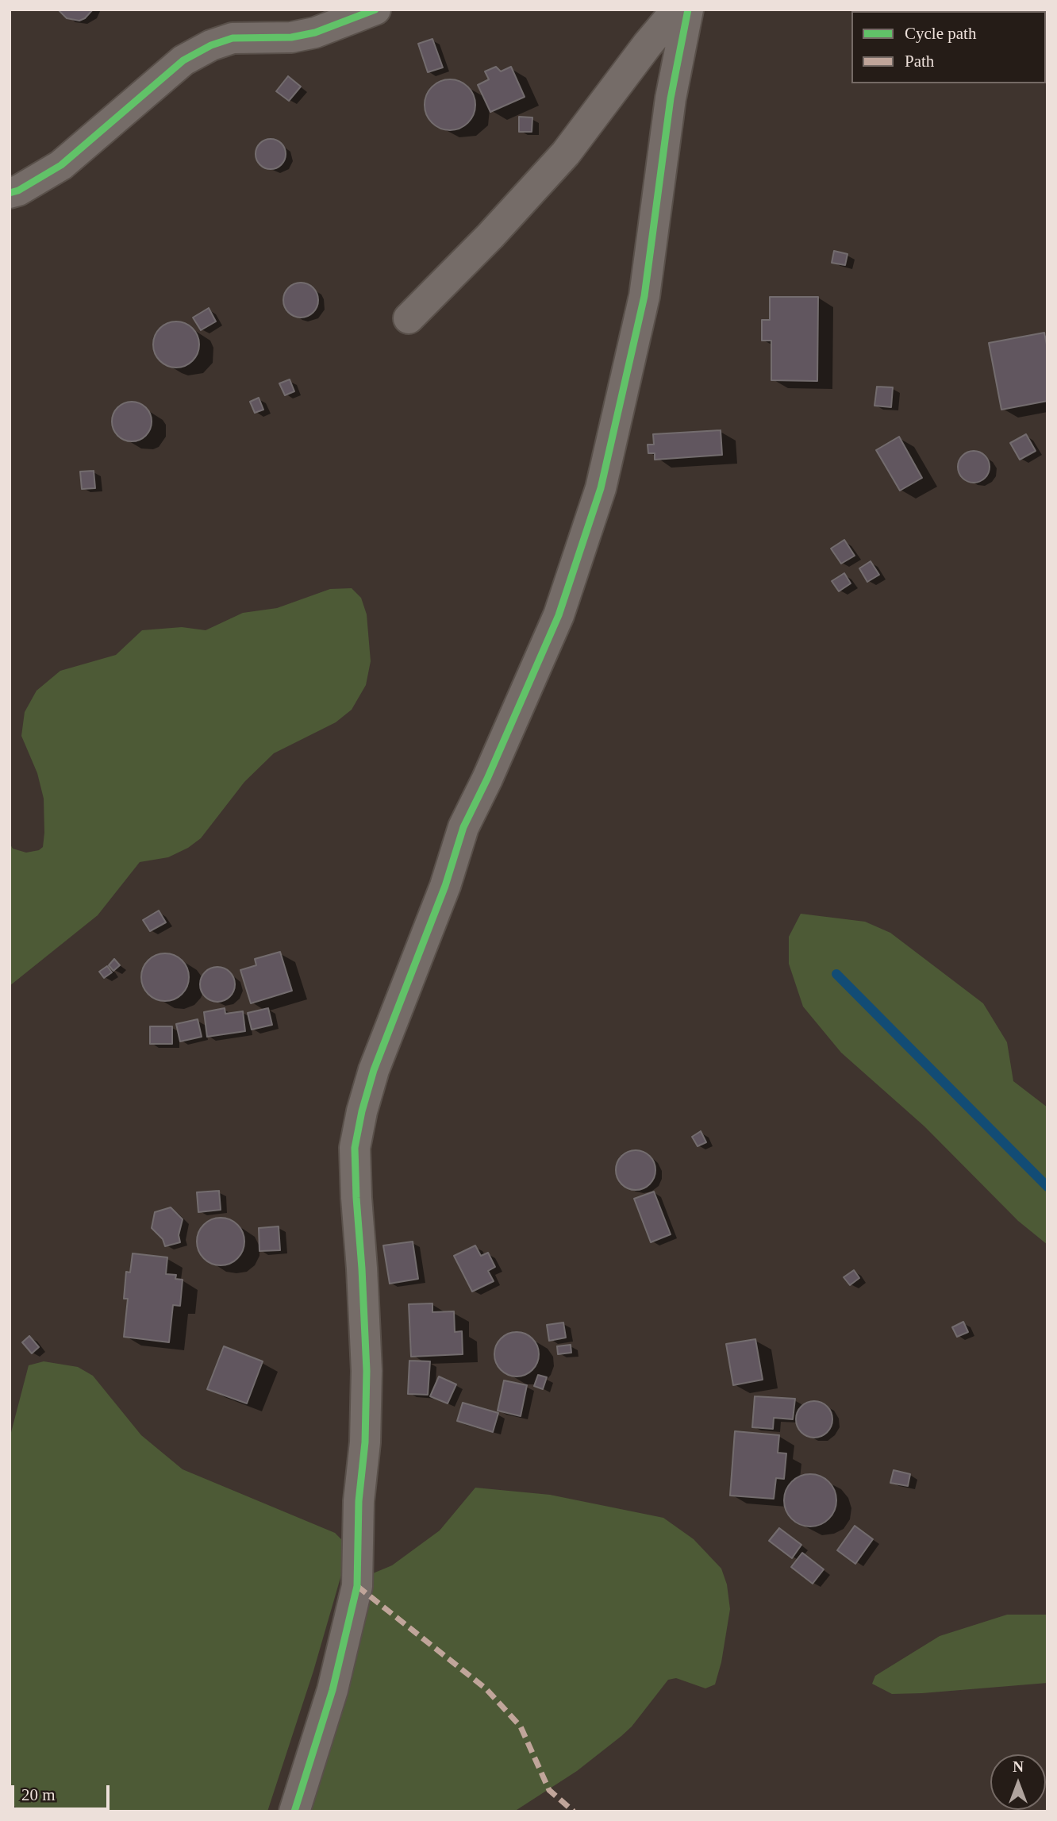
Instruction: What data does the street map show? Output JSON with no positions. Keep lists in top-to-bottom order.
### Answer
{
  "legend": ["Cycle path", "Path"],
  "scale_bar": "20 m",
  "north": "top"
}
